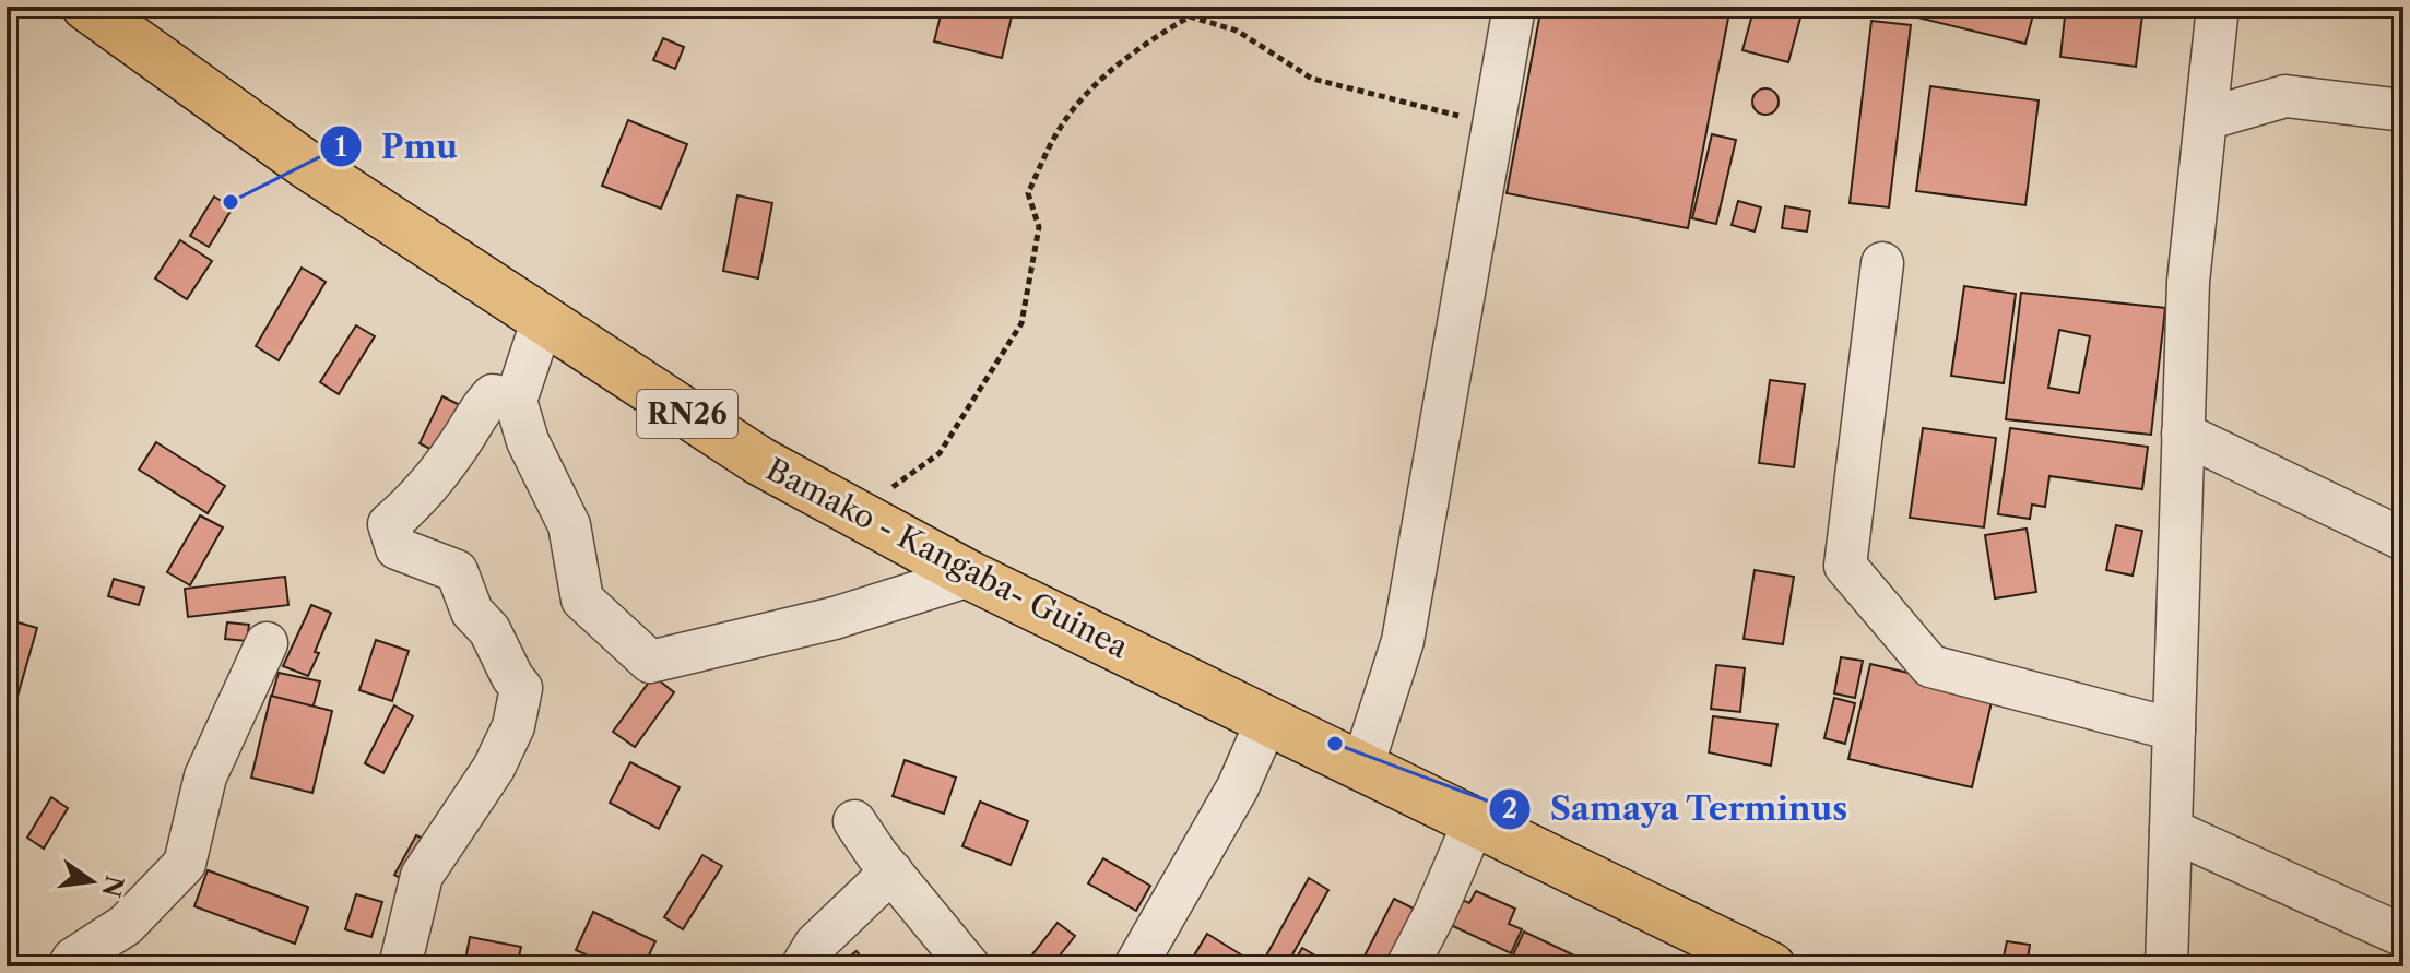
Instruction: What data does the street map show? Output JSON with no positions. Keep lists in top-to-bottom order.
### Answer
{
  "streets": {
    "main road": ["RN26", "Bamako - Kangaba- Guinea"]
  },
  "places": ["Pmu", "Samaya Terminus"],
  "north": "right"
}
